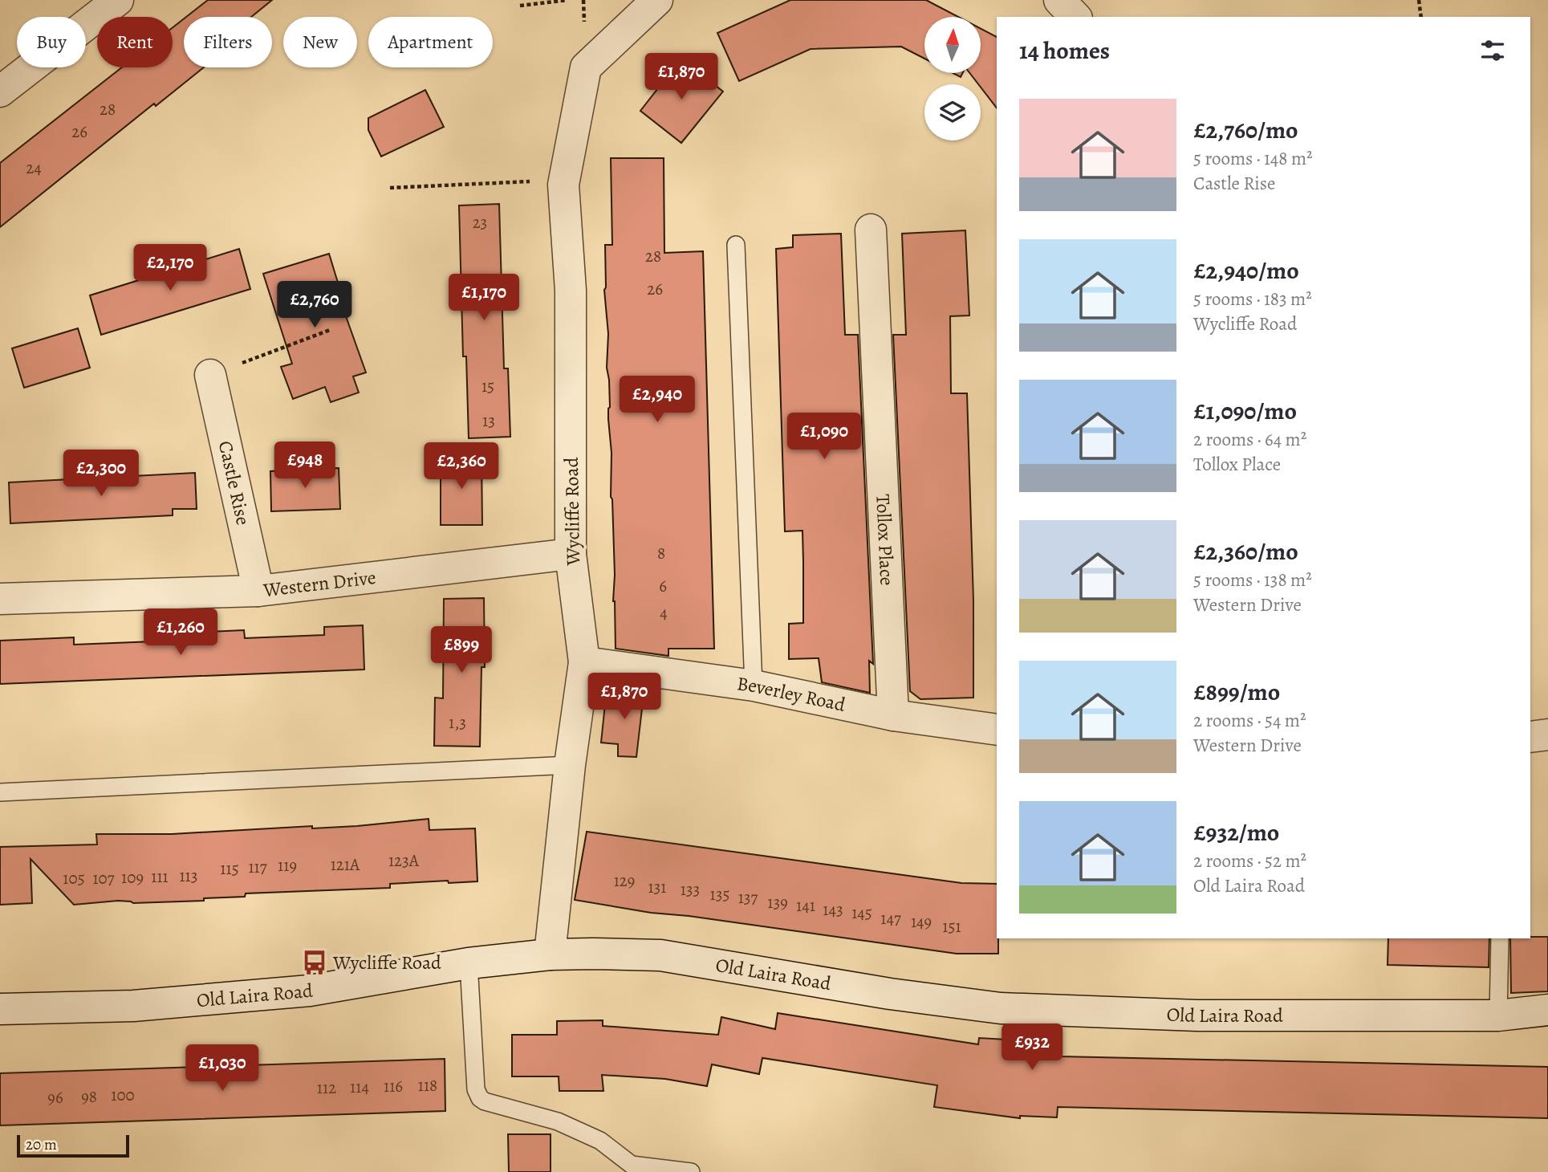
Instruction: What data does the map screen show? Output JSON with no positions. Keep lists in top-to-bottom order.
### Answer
{
  "streets": {
    "street": [
      "Castle Rise",
      "Wycliffe Road",
      "Tollox Place",
      "Western Drive",
      "Beverley Road",
      "Old Laira Road"
    ]
  },
  "crossings": [
    ["Castle Rise", "Western Drive"],
    ["Wycliffe Road", "Western Drive"],
    ["Wycliffe Road", "Beverley Road"],
    ["Wycliffe Road", "Old Laira Road"],
    ["Tollox Place", "Beverley Road"]
  ],
  "places": {
    "bus stop": ["Wycliffe Road"]
  },
  "house_numbers": [
    "28",
    "26",
    "24",
    "23",
    "28",
    "26",
    "15",
    "13",
    "8",
    "6",
    "4",
    "1,3",
    "123A",
    "121A",
    "119",
    "117",
    "115",
    "113",
    "111",
    "109",
    "105",
    "107",
    "129",
    "131",
    "133",
    "135",
    "137",
    "139",
    "141",
    "143",
    "145",
    "147",
    "149",
    "151",
    "118",
    "116",
    "114",
    "112",
    "100",
    "98",
    "96"
  ],
  "scale_bar": "20 m",
  "north": "top",
  "page": {
    "chip": [
      "Buy",
      "Rent",
      "Filters",
      "New",
      "Apartment"
    ],
    "heading": "14 homes",
    "price": [
      "£1,870",
      "£2,170",
      "£1,170",
      "£2,760",
      "£2,940",
      "£1,090",
      "£948",
      "£2,360",
      "£2,300",
      "£1,260",
      "£899",
      "£1,870",
      "£932",
      "£1,030"
    ],
    "list": [
      {
        "name": "£2,760/mo",
        "note": "5 rooms · 148 m² · Castle Rise"
      },
      {
        "name": "£2,940/mo",
        "note": "5 rooms · 183 m² · Wycliffe Road"
      },
      {
        "name": "£1,090/mo",
        "note": "2 rooms · 64 m² · Tollox Place"
      },
      {
        "name": "£2,360/mo",
        "note": "5 rooms · 138 m² · Western Drive"
      },
      {
        "name": "£899/mo",
        "note": "2 rooms · 54 m² · Western Drive"
      },
      {
        "name": "£932/mo",
        "note": "2 rooms · 52 m² · Old Laira Road"
      }
    ],
    "scale": "20 m"
  }
}
